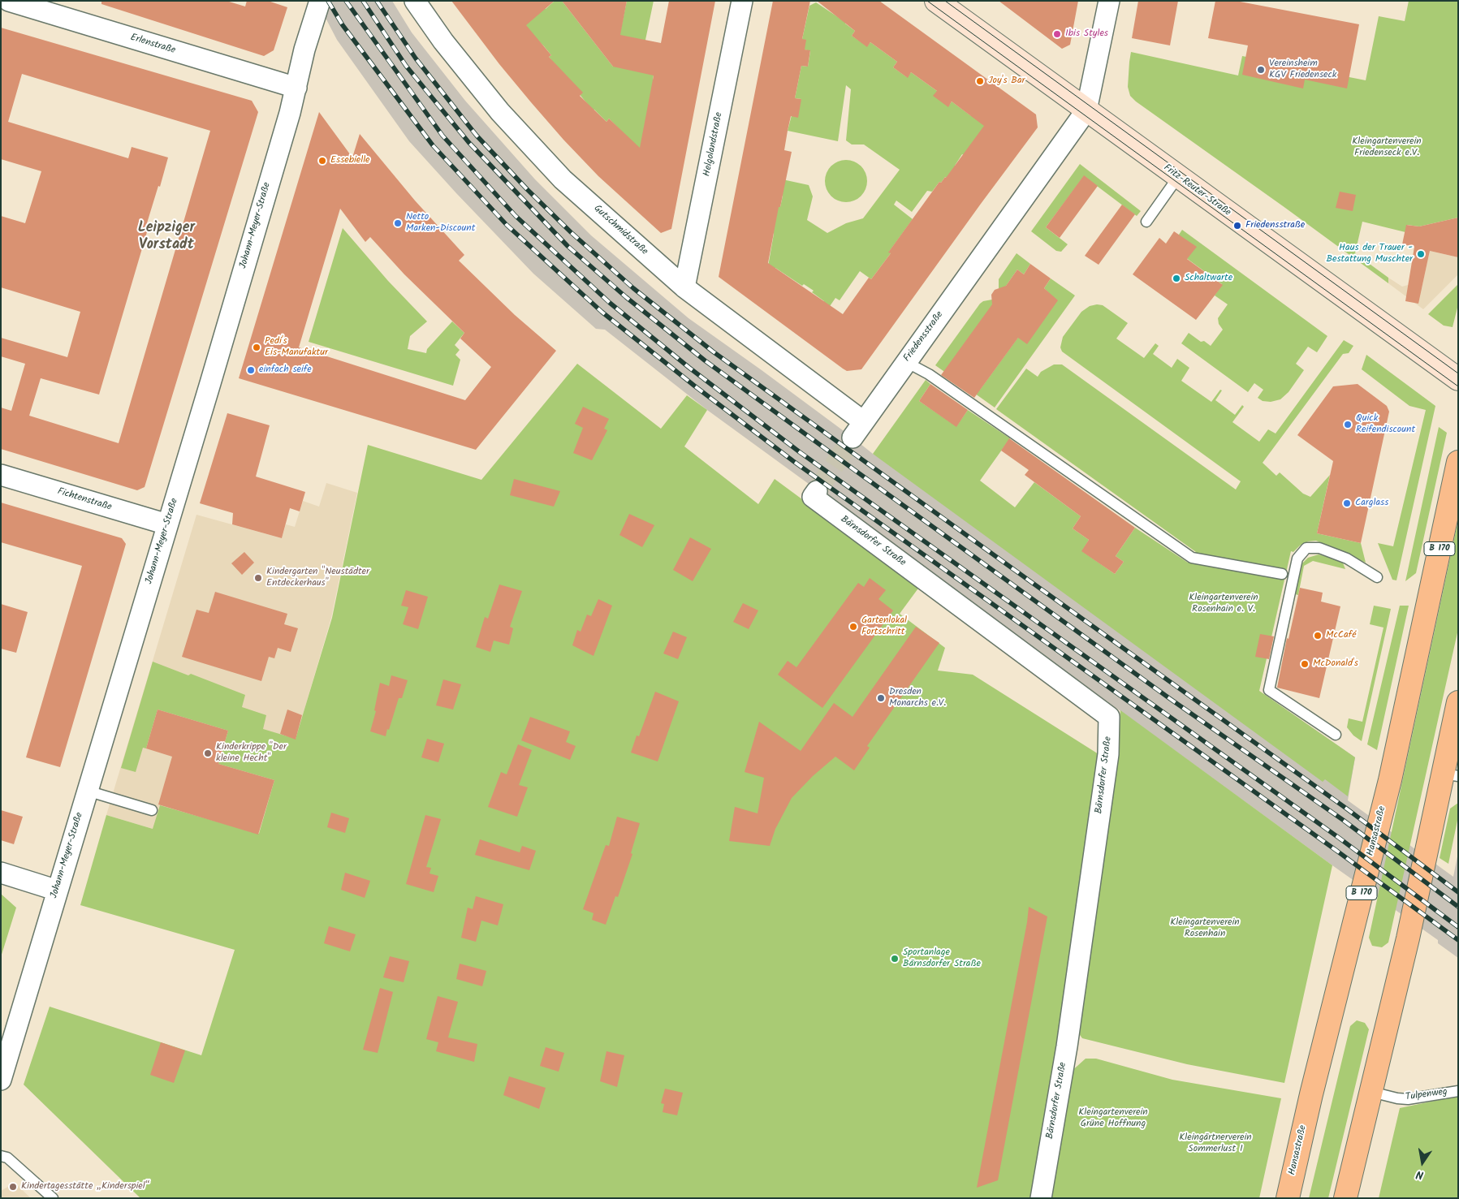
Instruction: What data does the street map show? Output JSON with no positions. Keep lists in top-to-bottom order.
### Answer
{
  "streets": {
    "main road": ["Fritz-Reuter-Straße", "B 170", "Hansastraße"],
    "street": [
      "Erlenstraße",
      "Helgolandstraße",
      "Johann-Meyer-Straße",
      "Gutschmidstraße",
      "Friedensstraße",
      "Fichtenstraße",
      "Bärnsdorfer Straße"
    ],
    "lane": ["Tulpenweg"]
  },
  "crossings": [
    ["Erlenstraße", "Johann-Meyer-Straße"],
    ["Helgolandstraße", "Gutschmidstraße"],
    ["Fritz-Reuter-Straße", "Friedensstraße"],
    ["Johann-Meyer-Straße", "Fichtenstraße"],
    ["Gutschmidstraße", "Friedensstraße"]
  ],
  "districts": ["Leipziger Vorstadt"],
  "parks": [
    "Kleingartenverein Friedenseck e.V.",
    "Kleingartenverein Rosenhain e. V.",
    "Kleingartenverein Rosenhain",
    "Kleingartenverein Grüne Hoffnung",
    "Kleingärtnerverein Sommerlust I"
  ],
  "places": [
    "Ibis Styles",
    "Vereinsheim KGV Friedenseck",
    "Joy's Bar",
    "Essebielle",
    "Netto Marken-Discount",
    "Friedensstraße",
    "Haus der Trauer - Bestattung Muschter",
    "Schaltwarte",
    "Pedi's Eis-Manufaktur",
    "einfach seife",
    "Quick Reifendiscount",
    "Carglass",
    "Kindergarten \"Neustädter Entdeckerhaus\"",
    "Gartenlokal Fortschritt",
    "McCafé",
    "McDonald's",
    "Dresden Monarchs e.V.",
    "Kinderkrippe \"Der kleine Hecht\"",
    "Sportanlage Bärnsdorfer Straße",
    "Kindertagesstätte „Kinderspiel“"
  ],
  "north": "bottom"
}
